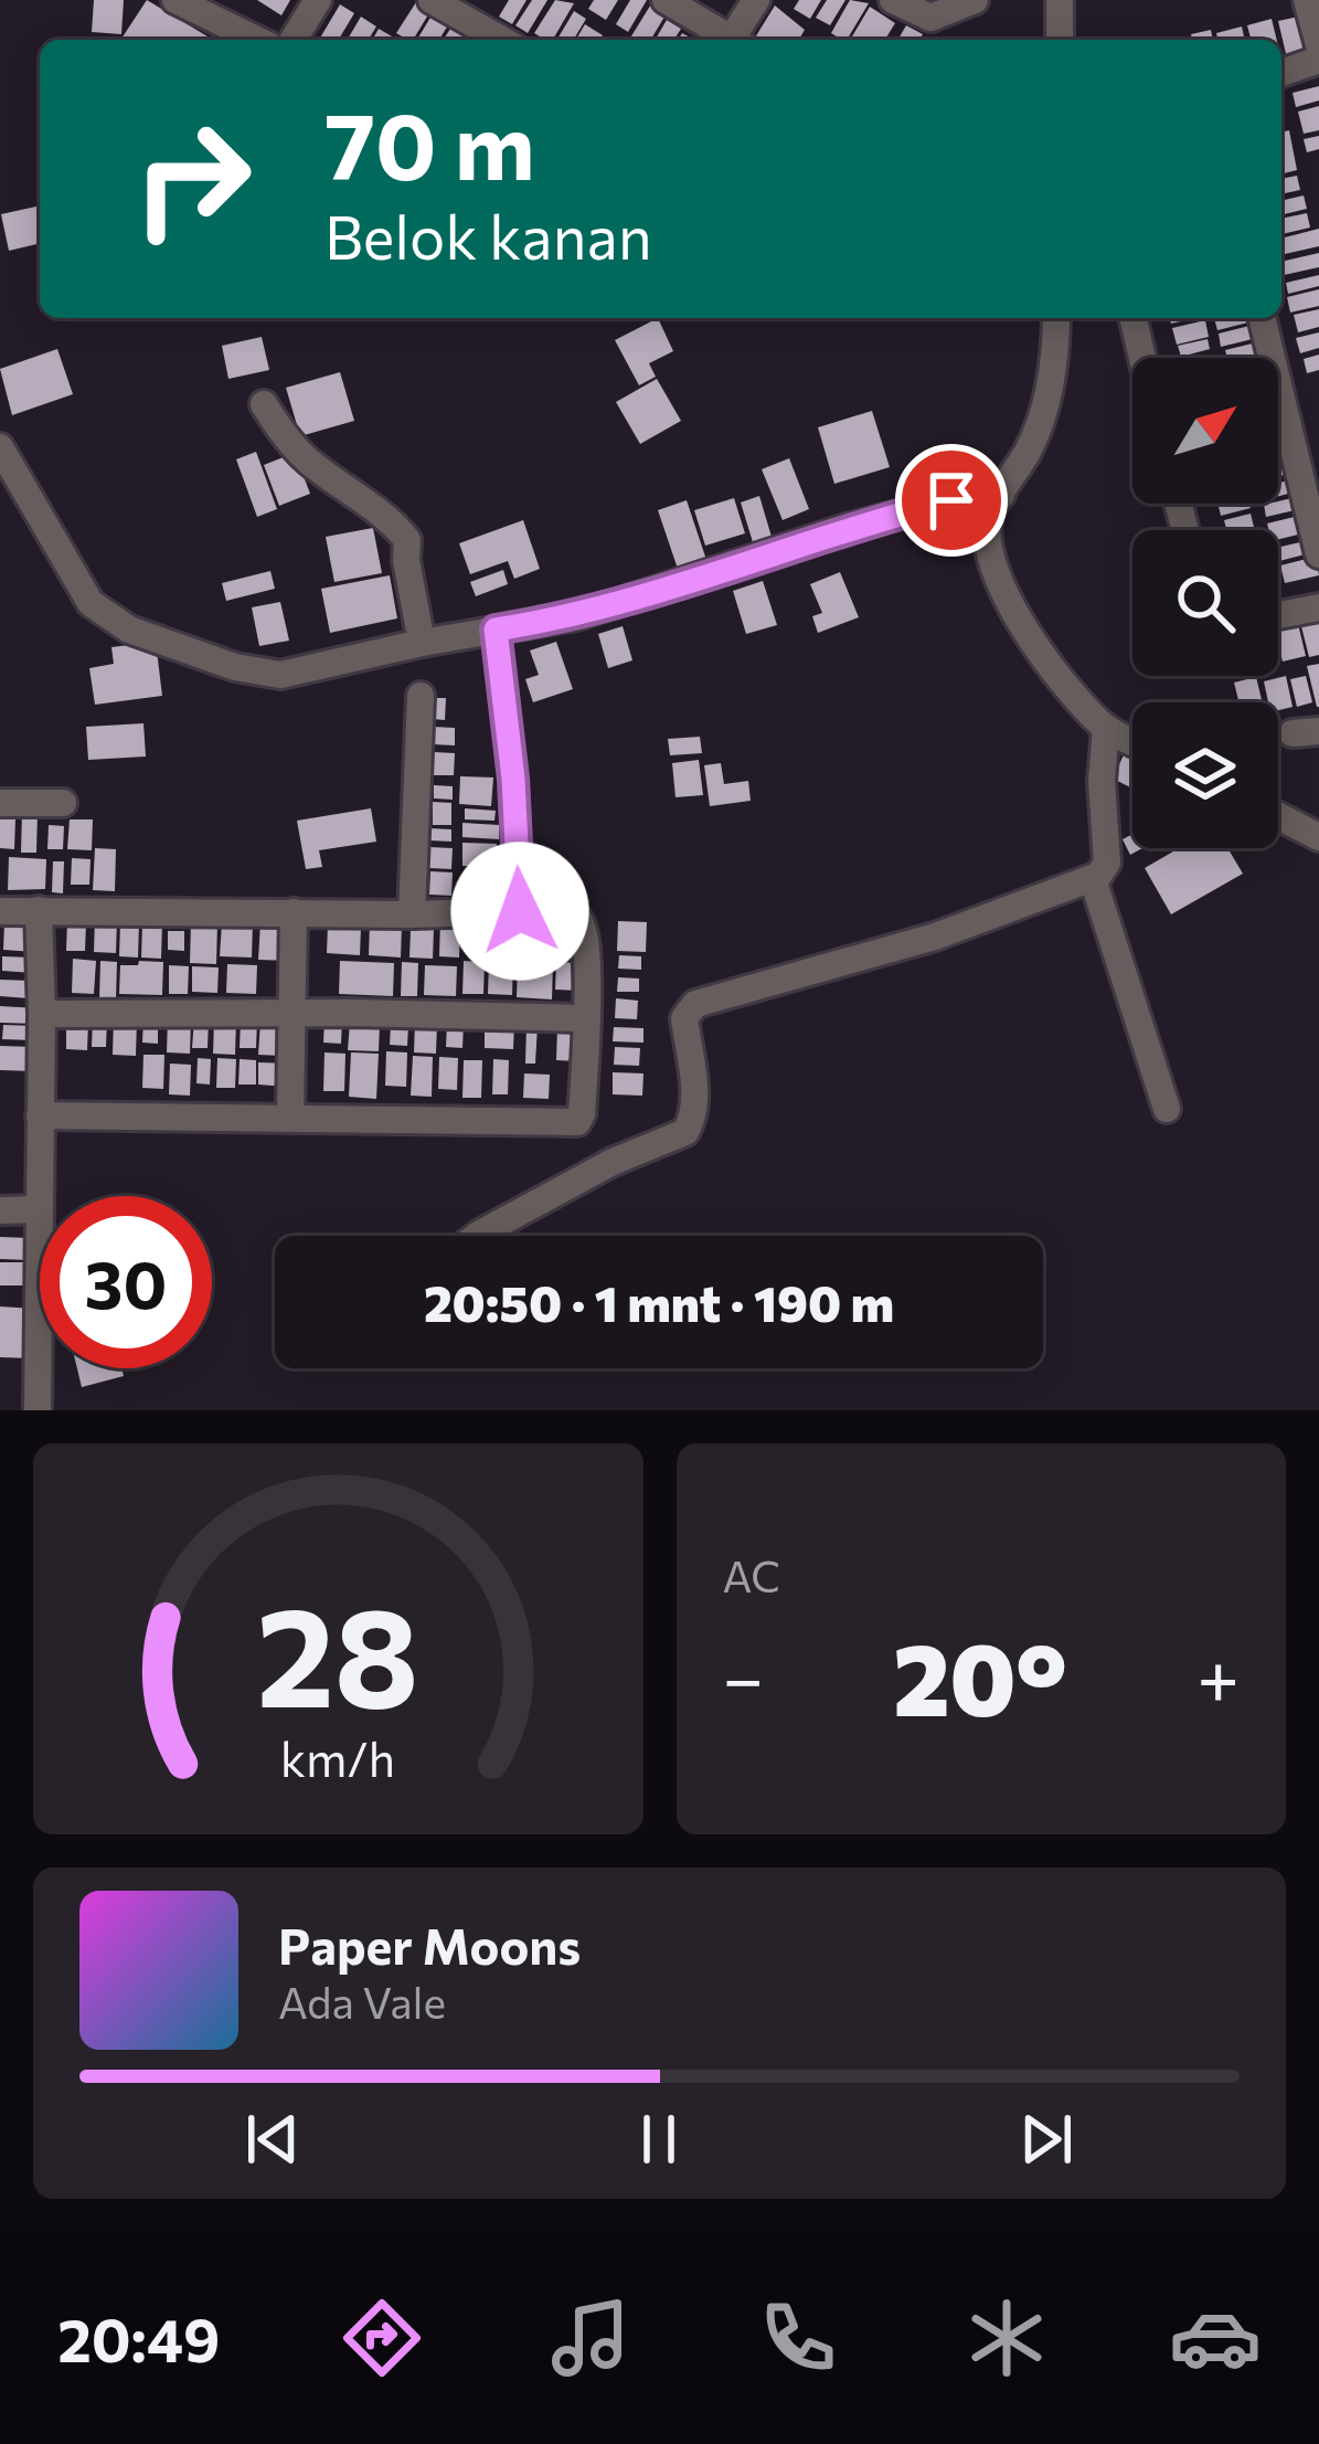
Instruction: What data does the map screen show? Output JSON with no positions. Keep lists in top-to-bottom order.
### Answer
{
  "north": "top right",
  "page": {
    "turn": ["70 m", "Belok kanan"],
    "limit": "30",
    "trip": "20:50 · 1 mnt · 190 m",
    "tile": "AC",
    "heat": ["−", "20°", "+"],
    "song": ["Paper Moons", "Ada Vale"],
    "tabs": "20:49",
    "gauge": ["28", "km/h"]
  }
}
